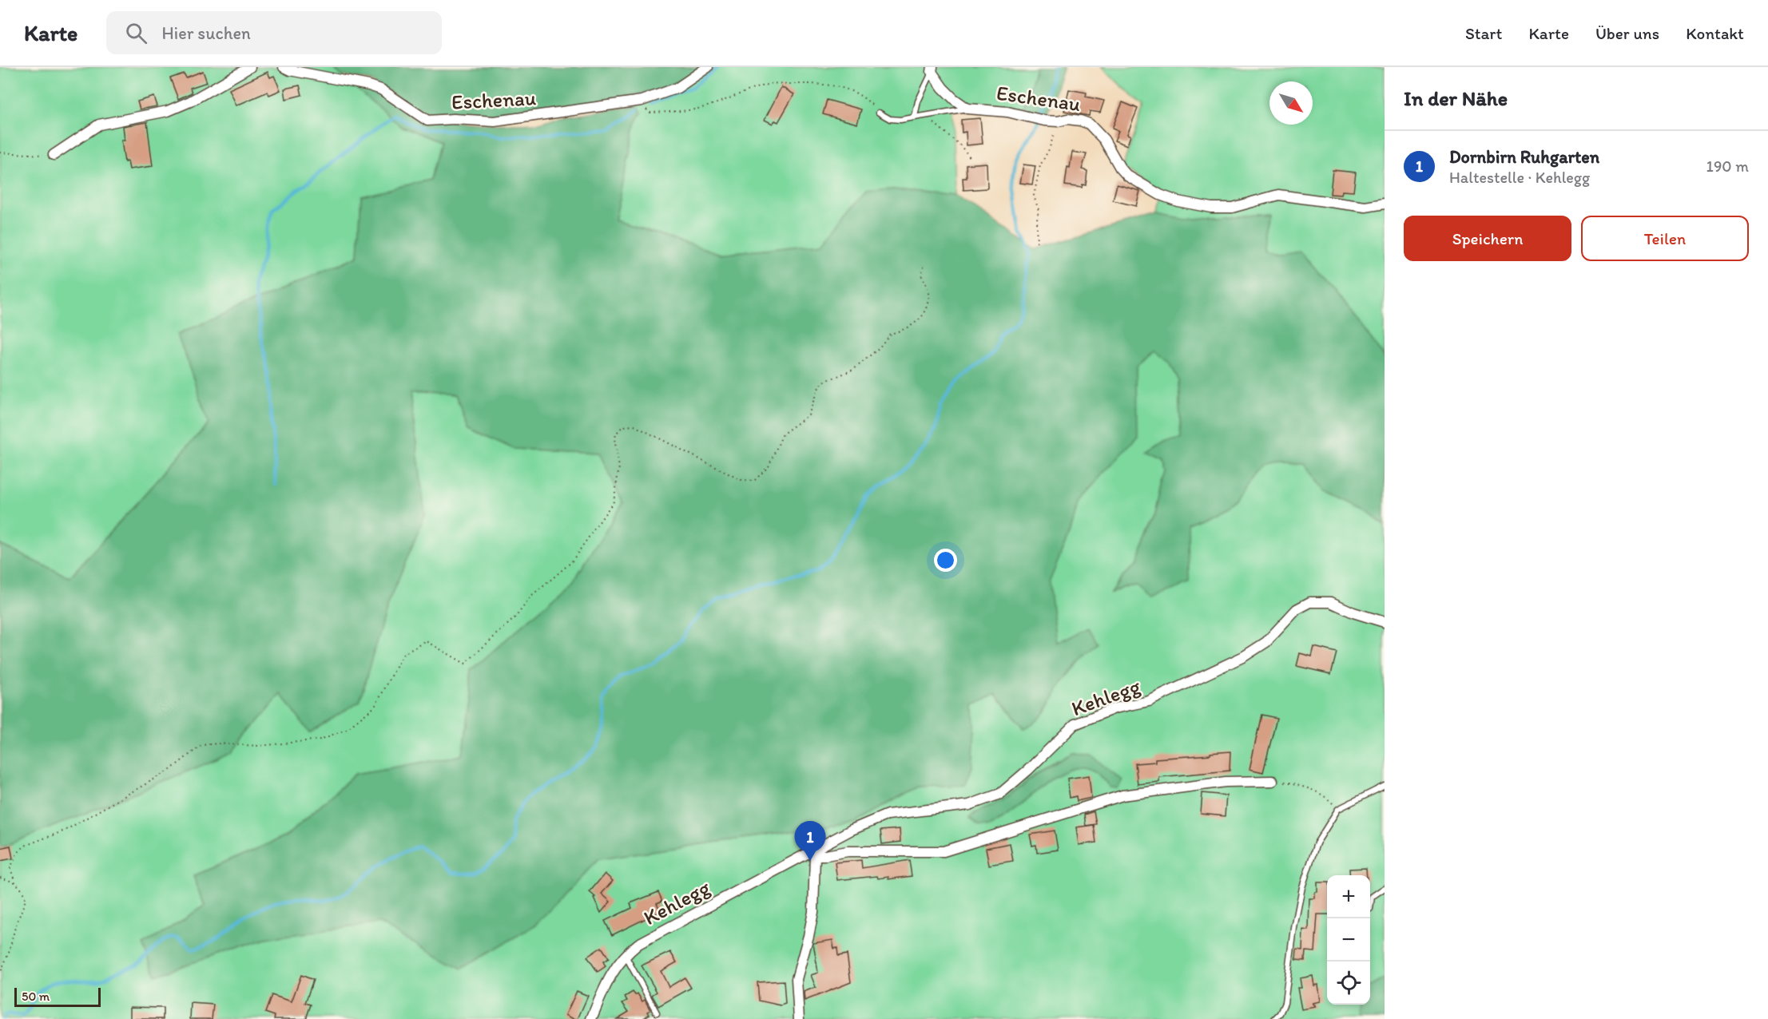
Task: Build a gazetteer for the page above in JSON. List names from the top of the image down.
{
  "streets": {
    "street": ["Eschenau", "Kehlegg"]
  },
  "scale_bar": "50 m",
  "north": "bottom right",
  "page": {
    "header": "Karte",
    "search": "Hier suchen",
    "nav": [
      "Start",
      "Karte",
      "Über uns",
      "Kontakt"
    ],
    "heading": "In der Nähe",
    "list": [
      {
        "mark": "1",
        "name": "Dornbirn Ruhgarten",
        "note": "Haltestelle · Kehlegg",
        "value": "190 m"
      }
    ],
    "buttons": ["Speichern", "Teilen"],
    "pins": "1",
    "map_buttons": ["+", "−"],
    "scale": "50 m"
  }
}
